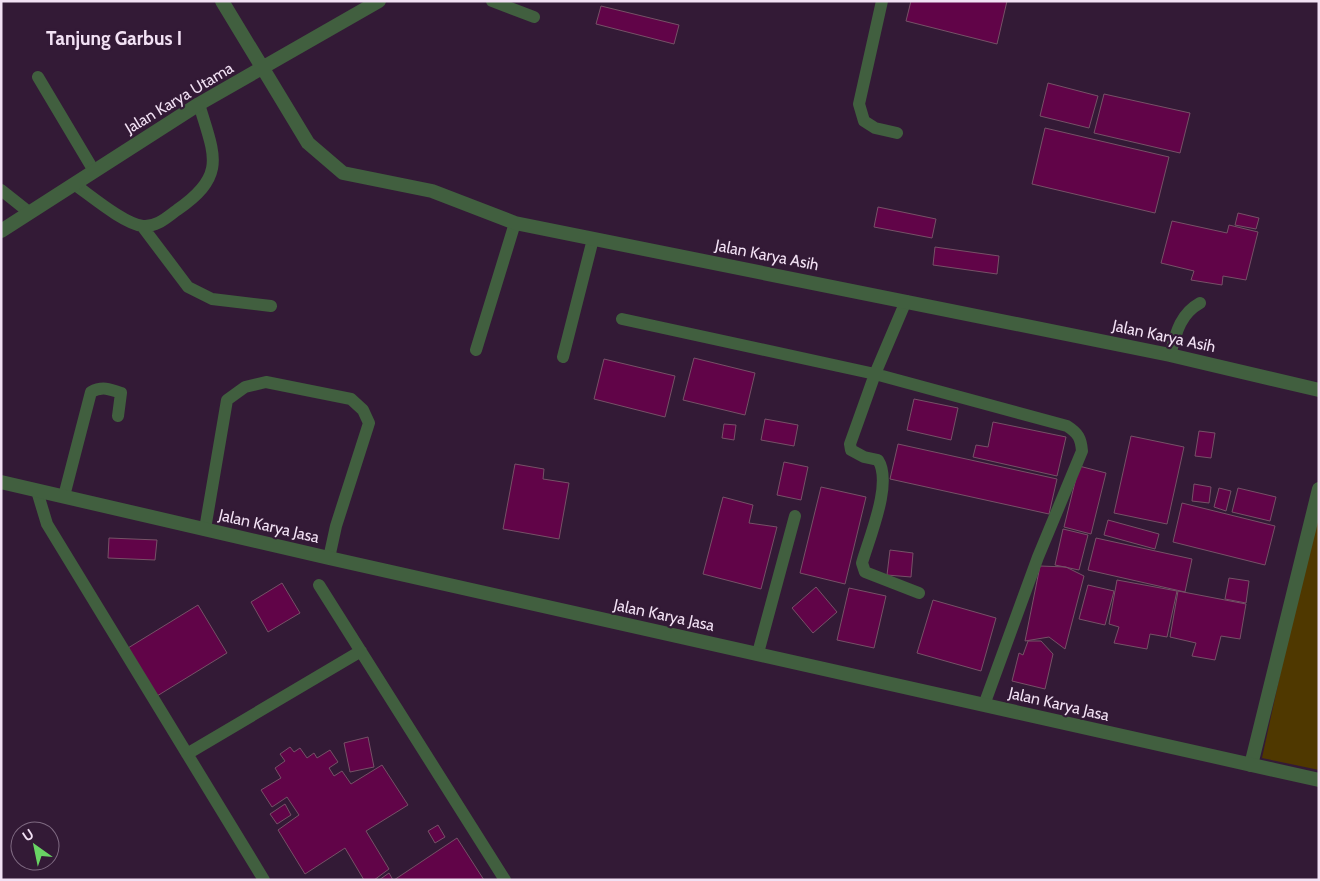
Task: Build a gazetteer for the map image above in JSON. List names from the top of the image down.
{
  "streets": {
    "street": ["Jalan Karya Utama", "Jalan Karya Asih", "Jalan Karya Jasa"]
  },
  "crossings": [
    ["Jalan Karya Utama", "Jalan Karya Asih"]
  ],
  "districts": ["Tanjung Garbus I"],
  "north": "top left"
}
